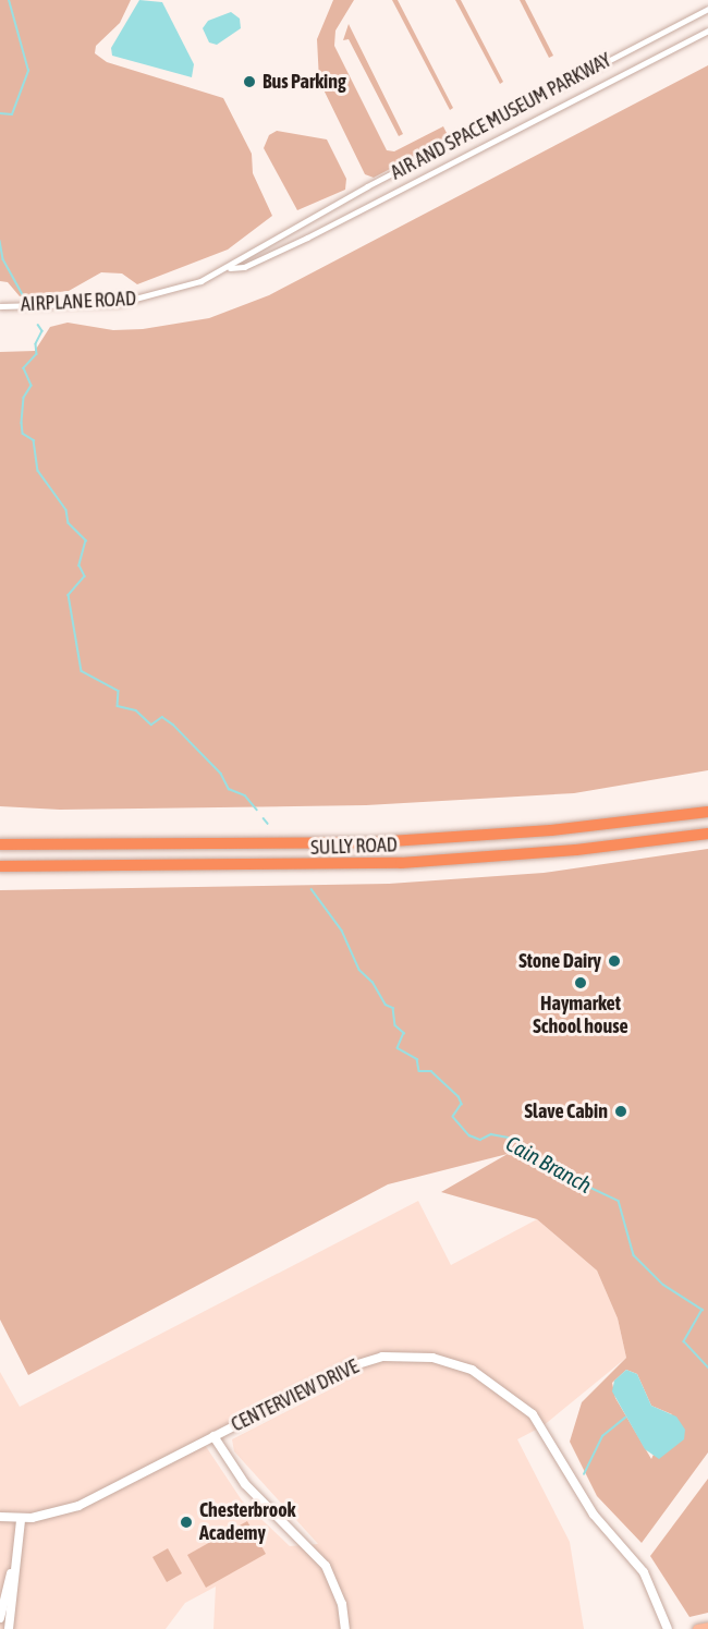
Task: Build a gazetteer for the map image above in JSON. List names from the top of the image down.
{
  "streets": {
    "highway": ["SULLY ROAD"],
    "street": ["AIR AND SPACE MUSEUM PARKWAY", "AIRPLANE ROAD", "CENTERVIEW DRIVE"]
  },
  "crossings": [
    ["AIR AND SPACE MUSEUM PARKWAY", "AIRPLANE ROAD"]
  ],
  "water": ["Cain Branch"],
  "places": [
    "Bus Parking",
    "Stone Dairy",
    "Haymarket School house",
    "Slave Cabin",
    "Chesterbrook Academy"
  ]
}
